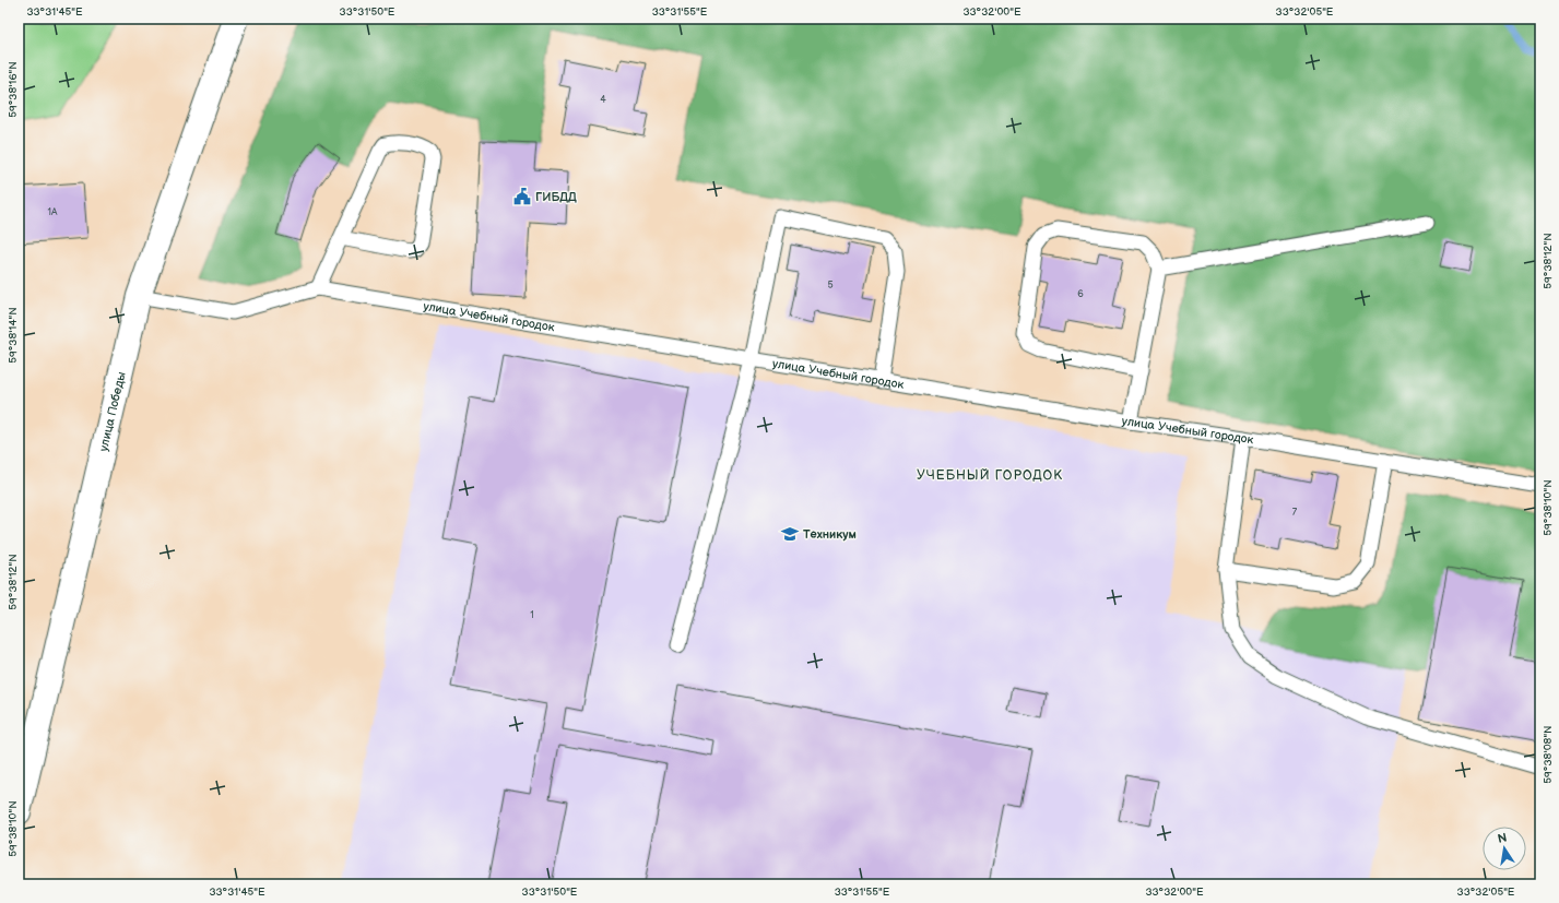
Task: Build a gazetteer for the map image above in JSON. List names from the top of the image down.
{
  "streets": {
    "main road": ["улица Победы"],
    "lane": ["улица Учебный городок"]
  },
  "crossings": [
    ["улица Учебный городок", "улица Победы"]
  ],
  "districts": ["УЧЕБНЫЙ ГОРОДОК"],
  "places": {
    "public building": ["ГИБДД"],
    "school or university": ["Техникум"]
  },
  "house_numbers": [
    "4",
    "1А",
    "5",
    "6",
    "7",
    "1"
  ],
  "north": "top",
  "coordinates": [
    "33°31'45\"E",
    "33°31'50\"E",
    "33°31'55\"E",
    "33°32'00\"E",
    "33°32'05\"E",
    "59°38'16\"N",
    "59°38'12\"N",
    "59°38'14\"N",
    "59°38'10\"N",
    "59°38'08\"N"
  ]
}
